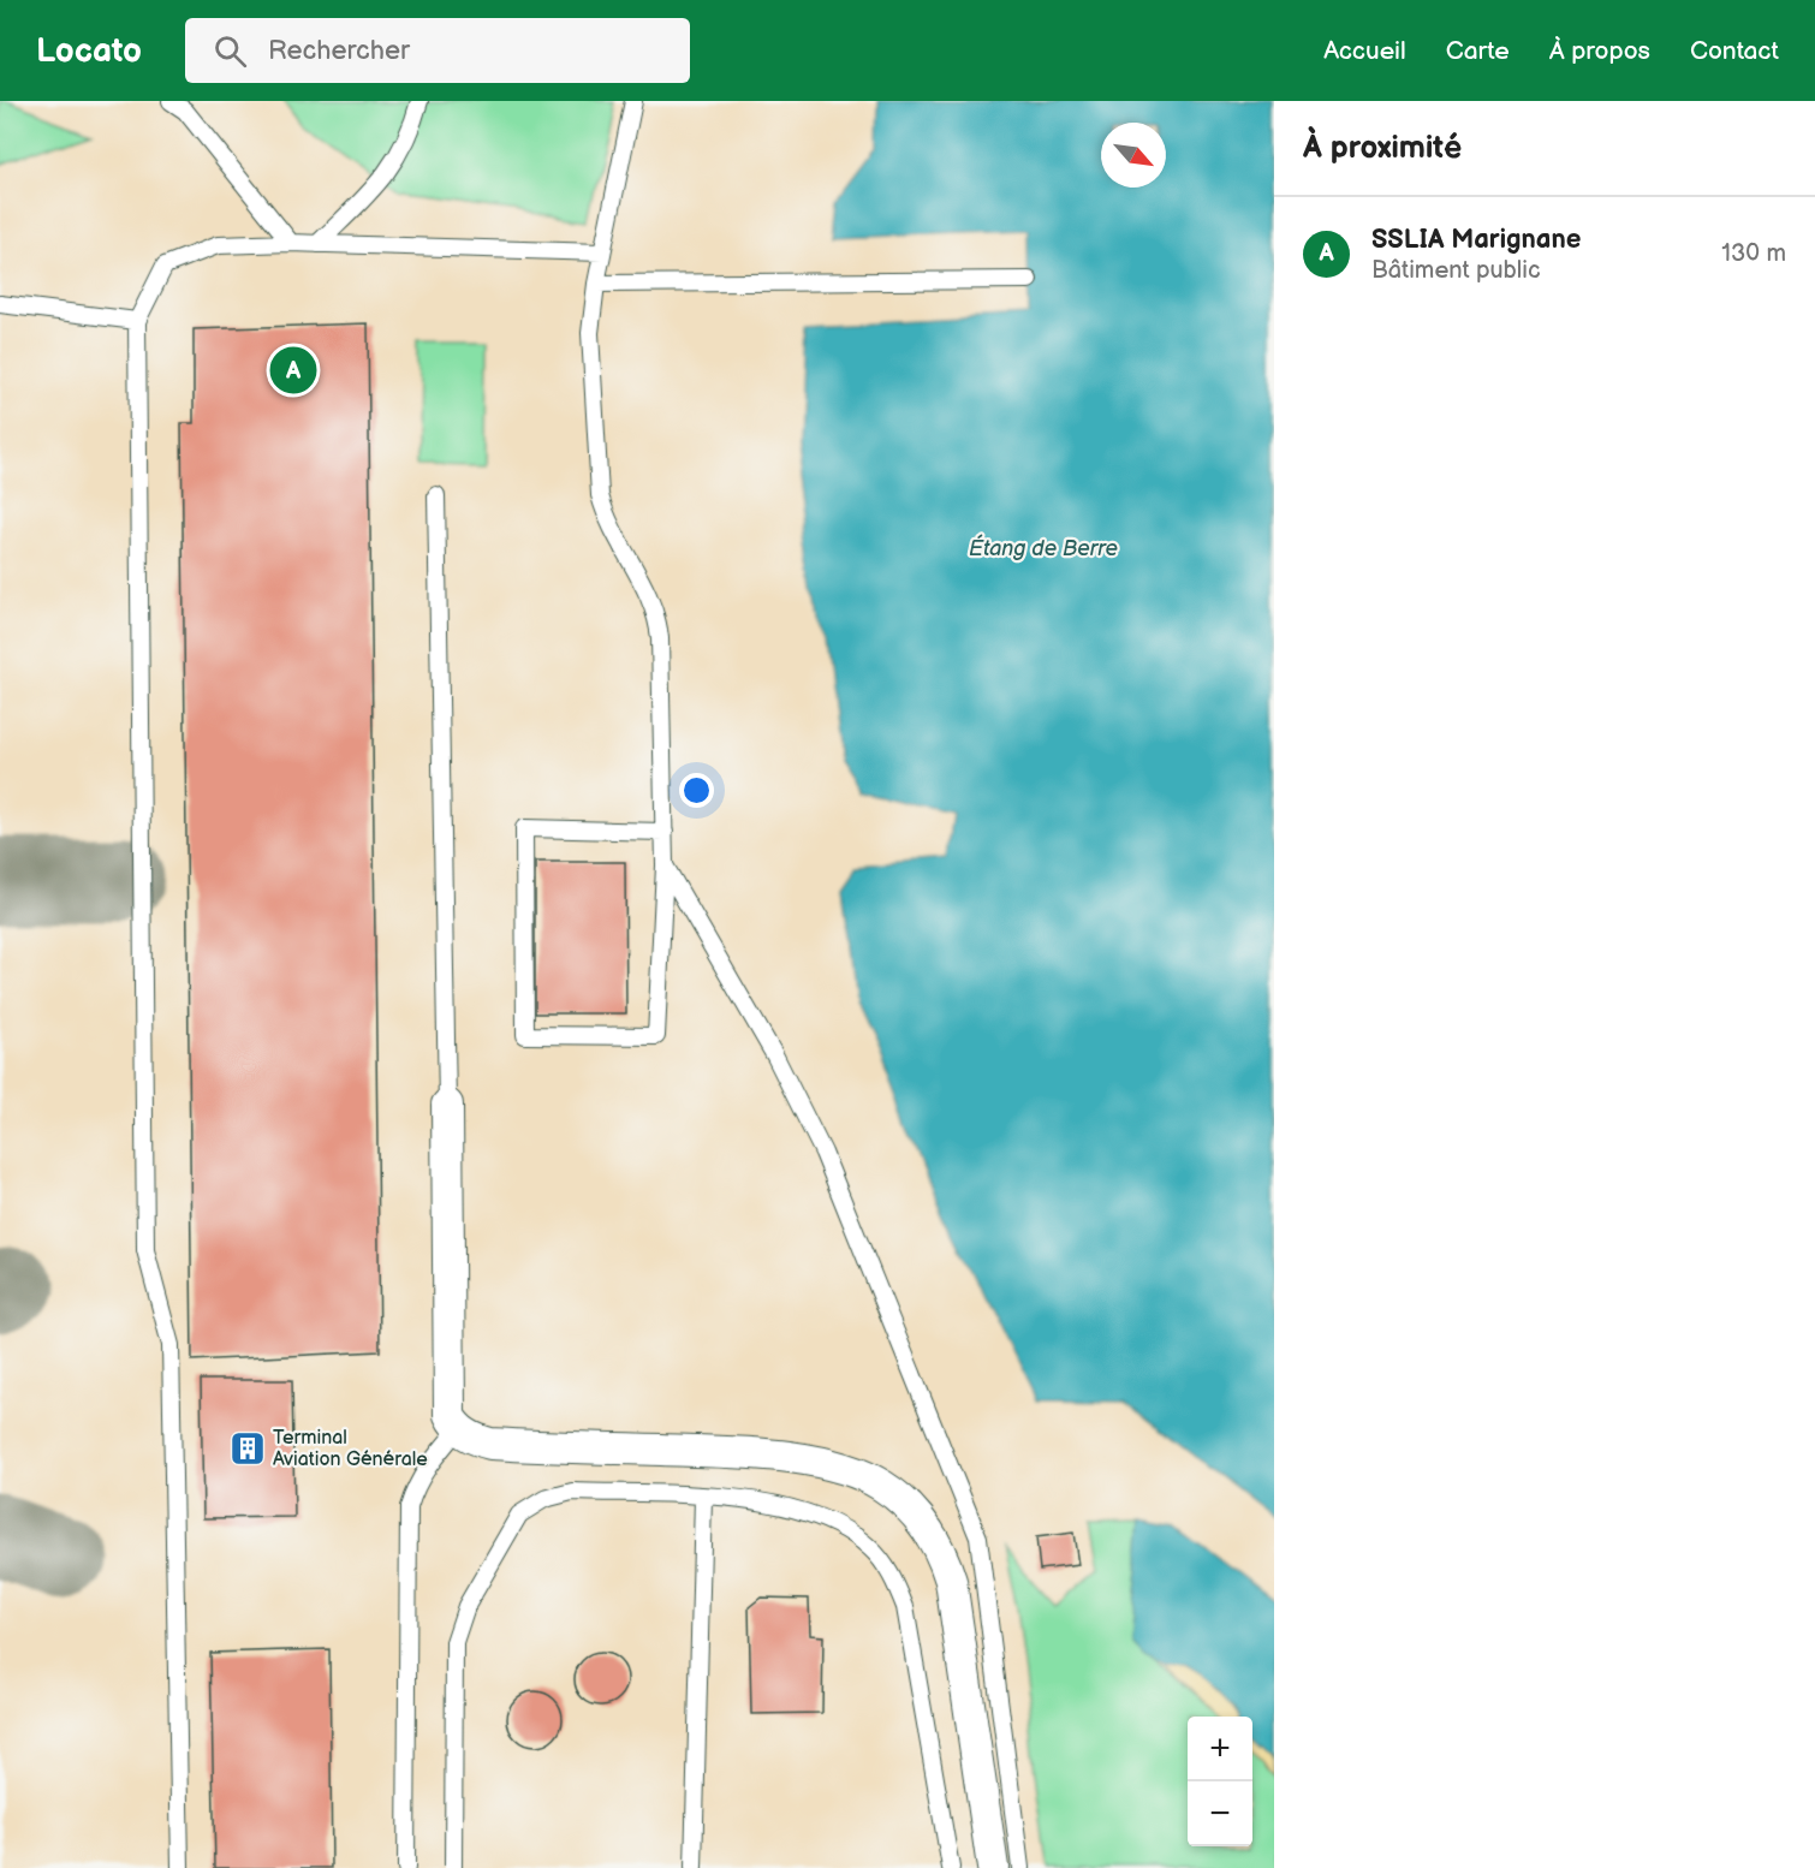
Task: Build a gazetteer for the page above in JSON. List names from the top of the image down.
{
  "water": ["Étang de Berre"],
  "places": {
    "building": ["Terminal Aviation Générale"]
  },
  "north": "bottom right",
  "page": {
    "header": "Locato",
    "search": "Rechercher",
    "nav": [
      "Accueil",
      "Carte",
      "À propos",
      "Contact"
    ],
    "heading": "À proximité",
    "list": [
      {
        "mark": "A",
        "name": "SSLIA Marignane",
        "note": "Bâtiment public",
        "value": "130 m"
      }
    ],
    "pins": "A",
    "map_buttons": ["+", "−"]
  }
}
